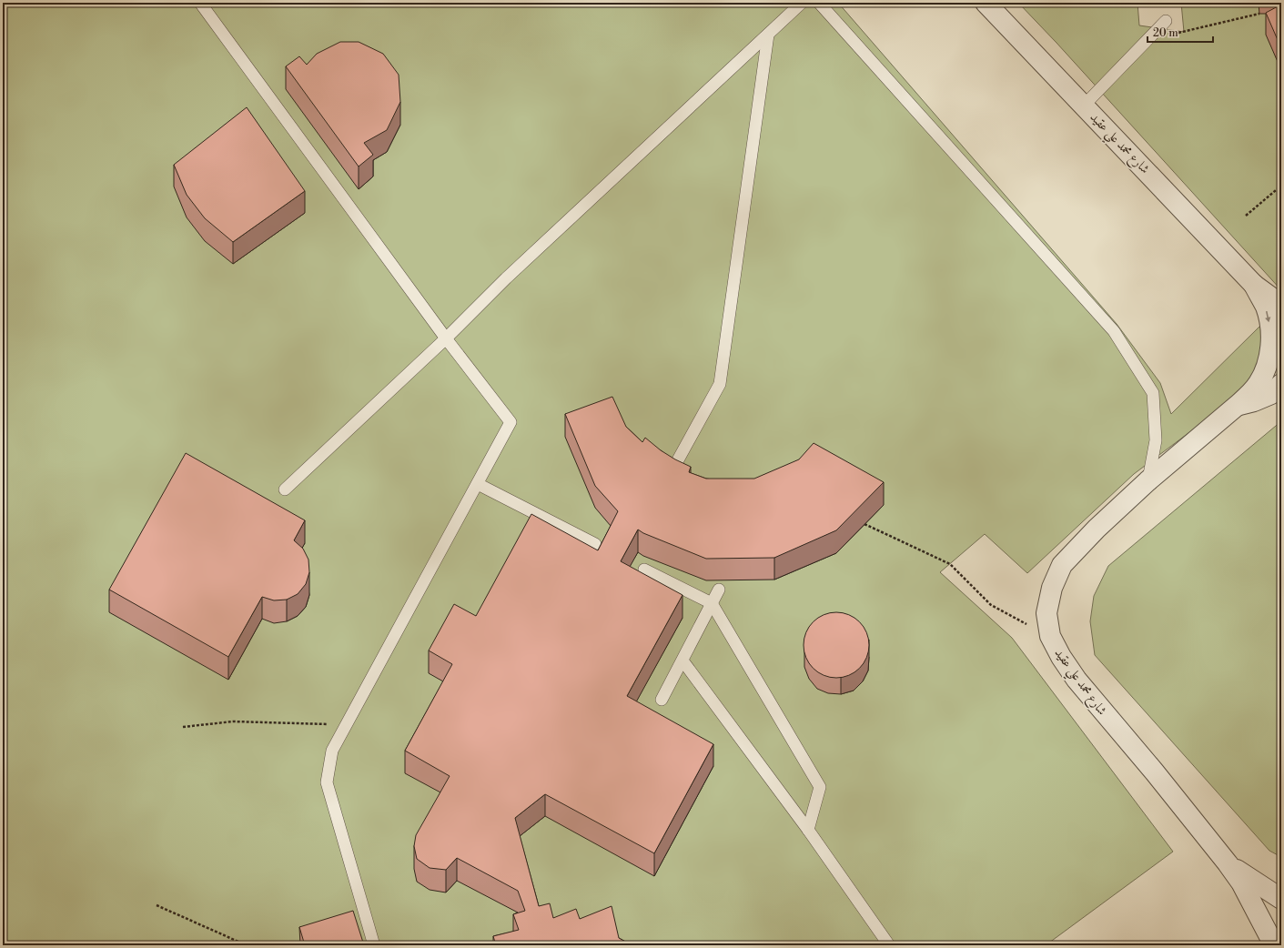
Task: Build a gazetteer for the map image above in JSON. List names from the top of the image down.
{
  "streets": {
    "street": ["شارع محمد علي عقيد"]
  },
  "scale_bar": "20 m"
}
